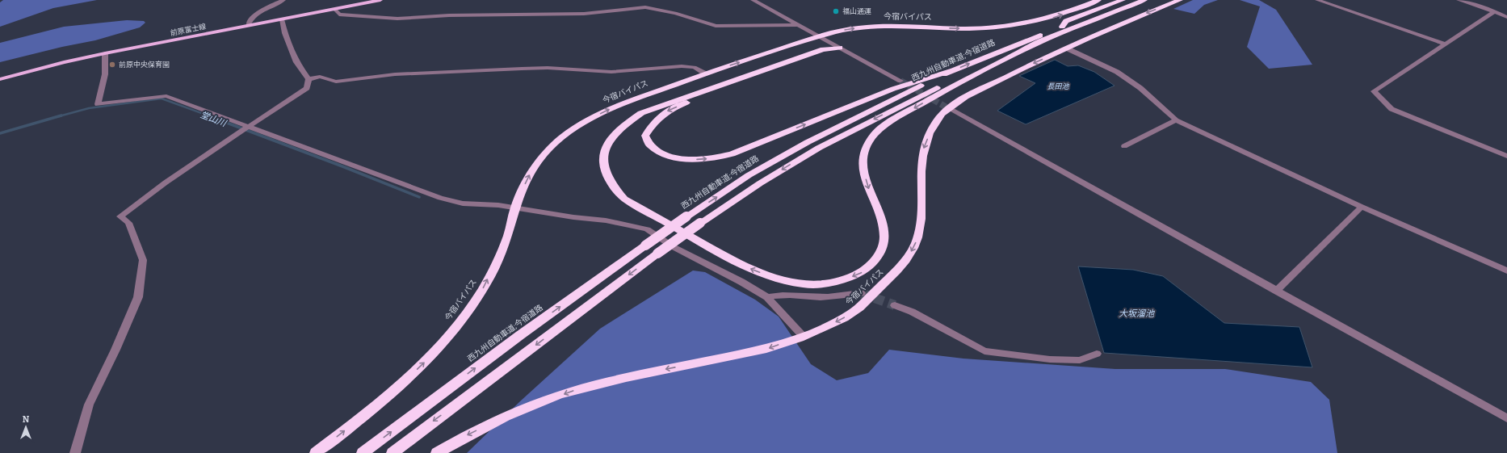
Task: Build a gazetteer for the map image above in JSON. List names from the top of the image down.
{
  "streets": {
    "highway": ["今宿バイパス", "西九州自動車道;今宿道路"],
    "main road": ["前原富士線"]
  },
  "water": ["長田池", "堂山川", "大坂溜池"],
  "places": ["福山通運", "前原中央保育園"],
  "north": "top"
}
